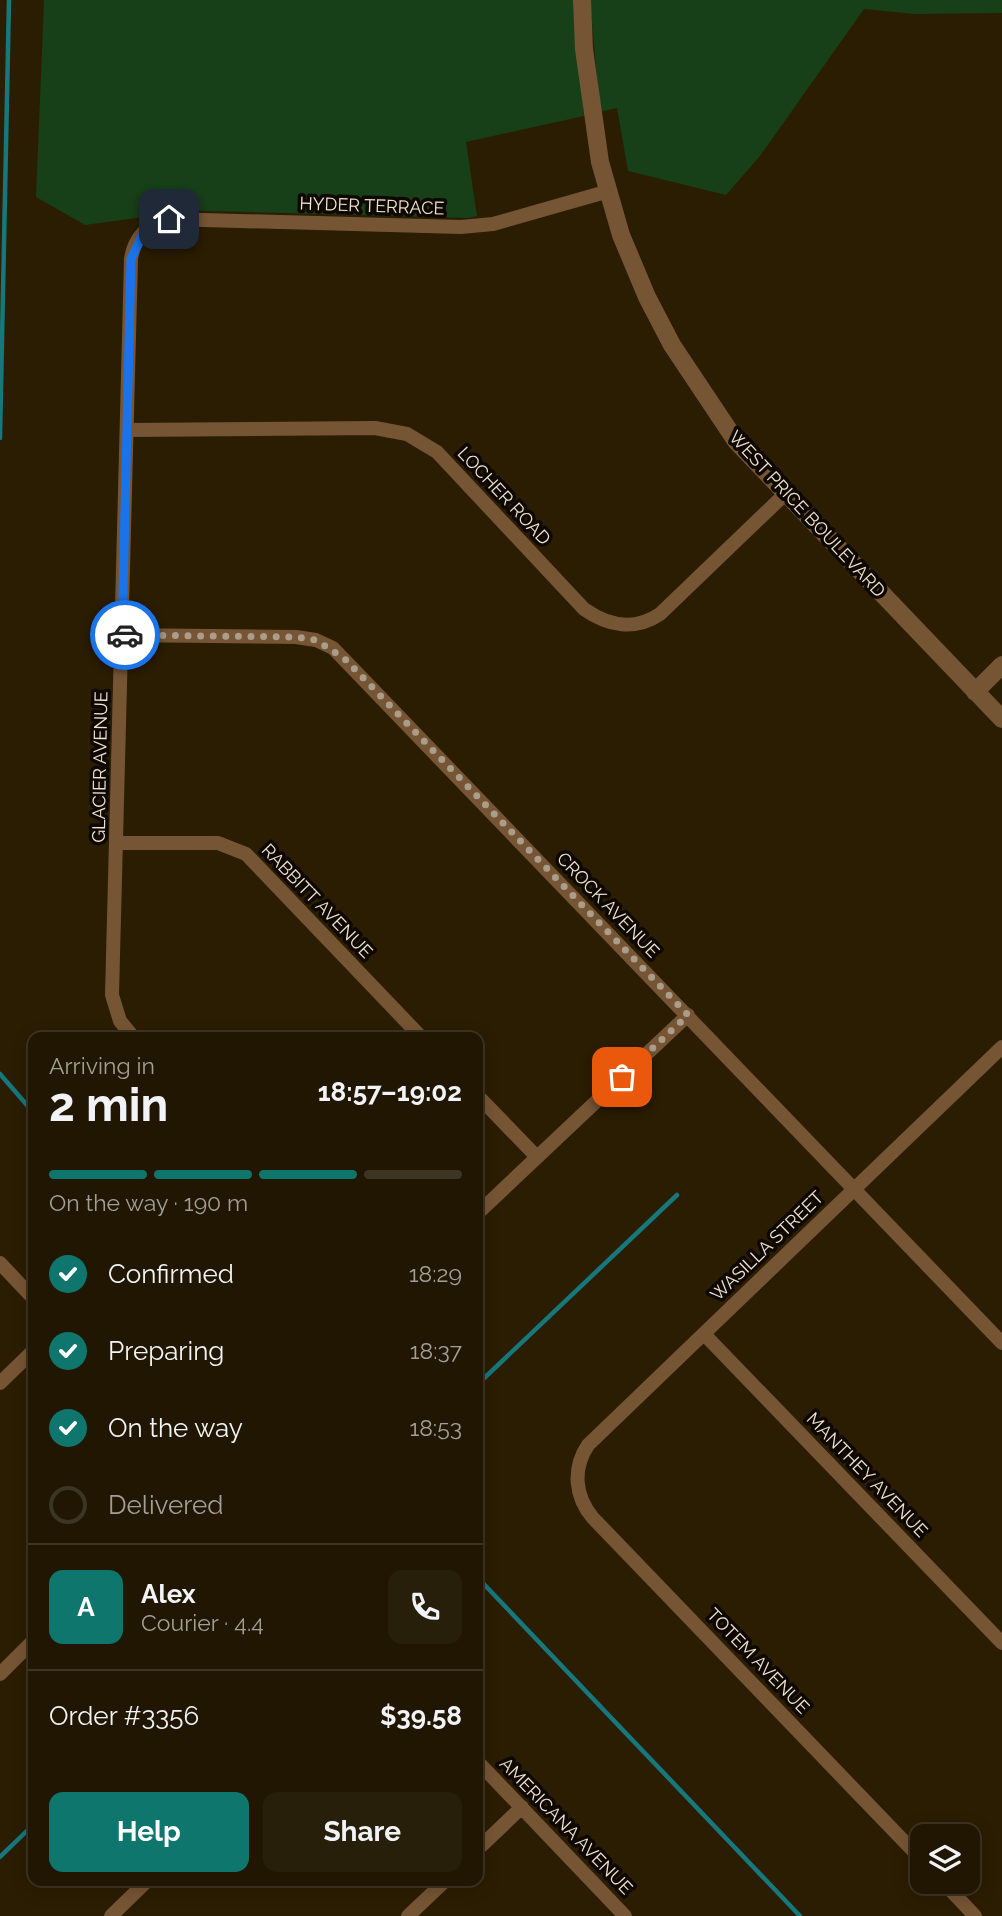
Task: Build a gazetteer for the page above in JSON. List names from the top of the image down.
{
  "streets": {
    "street": [
      "HYDER TERRACE",
      "LOCHER ROAD",
      "WEST PRICE BOULEVARD",
      "GLACIER AVENUE",
      "RABBITT AVENUE",
      "CROCK AVENUE",
      "WASILLA STREET",
      "MANTHEY AVENUE",
      "TOTEM AVENUE",
      "AMERICANA AVENUE"
    ]
  },
  "crossings": [
    ["HYDER TERRACE", "WEST PRICE BOULEVARD"],
    ["HYDER TERRACE", "GLACIER AVENUE"],
    ["LOCHER ROAD", "WEST PRICE BOULEVARD"],
    ["LOCHER ROAD", "GLACIER AVENUE"],
    ["GLACIER AVENUE", "RABBITT AVENUE"],
    ["GLACIER AVENUE", "CROCK AVENUE"],
    ["CROCK AVENUE", "WASILLA STREET"],
    ["WASILLA STREET", "MANTHEY AVENUE"],
    ["WASILLA STREET", "TOTEM AVENUE"]
  ],
  "page": {
    "heading": ["2 min", "Arriving in", "18:57–19:02"],
    "panel": [
      "Alex",
      "Courier · 4.4",
      "Order #3356",
      "$39.58"
    ],
    "bar": "On the way · 190 m",
    "list": [
      ["Confirmed", "18:29"],
      ["Preparing", "18:37"],
      ["On the way", "18:53"],
      "Delivered"
    ],
    "round": "A",
    "buttons": ["Help", "Share"]
  }
}
